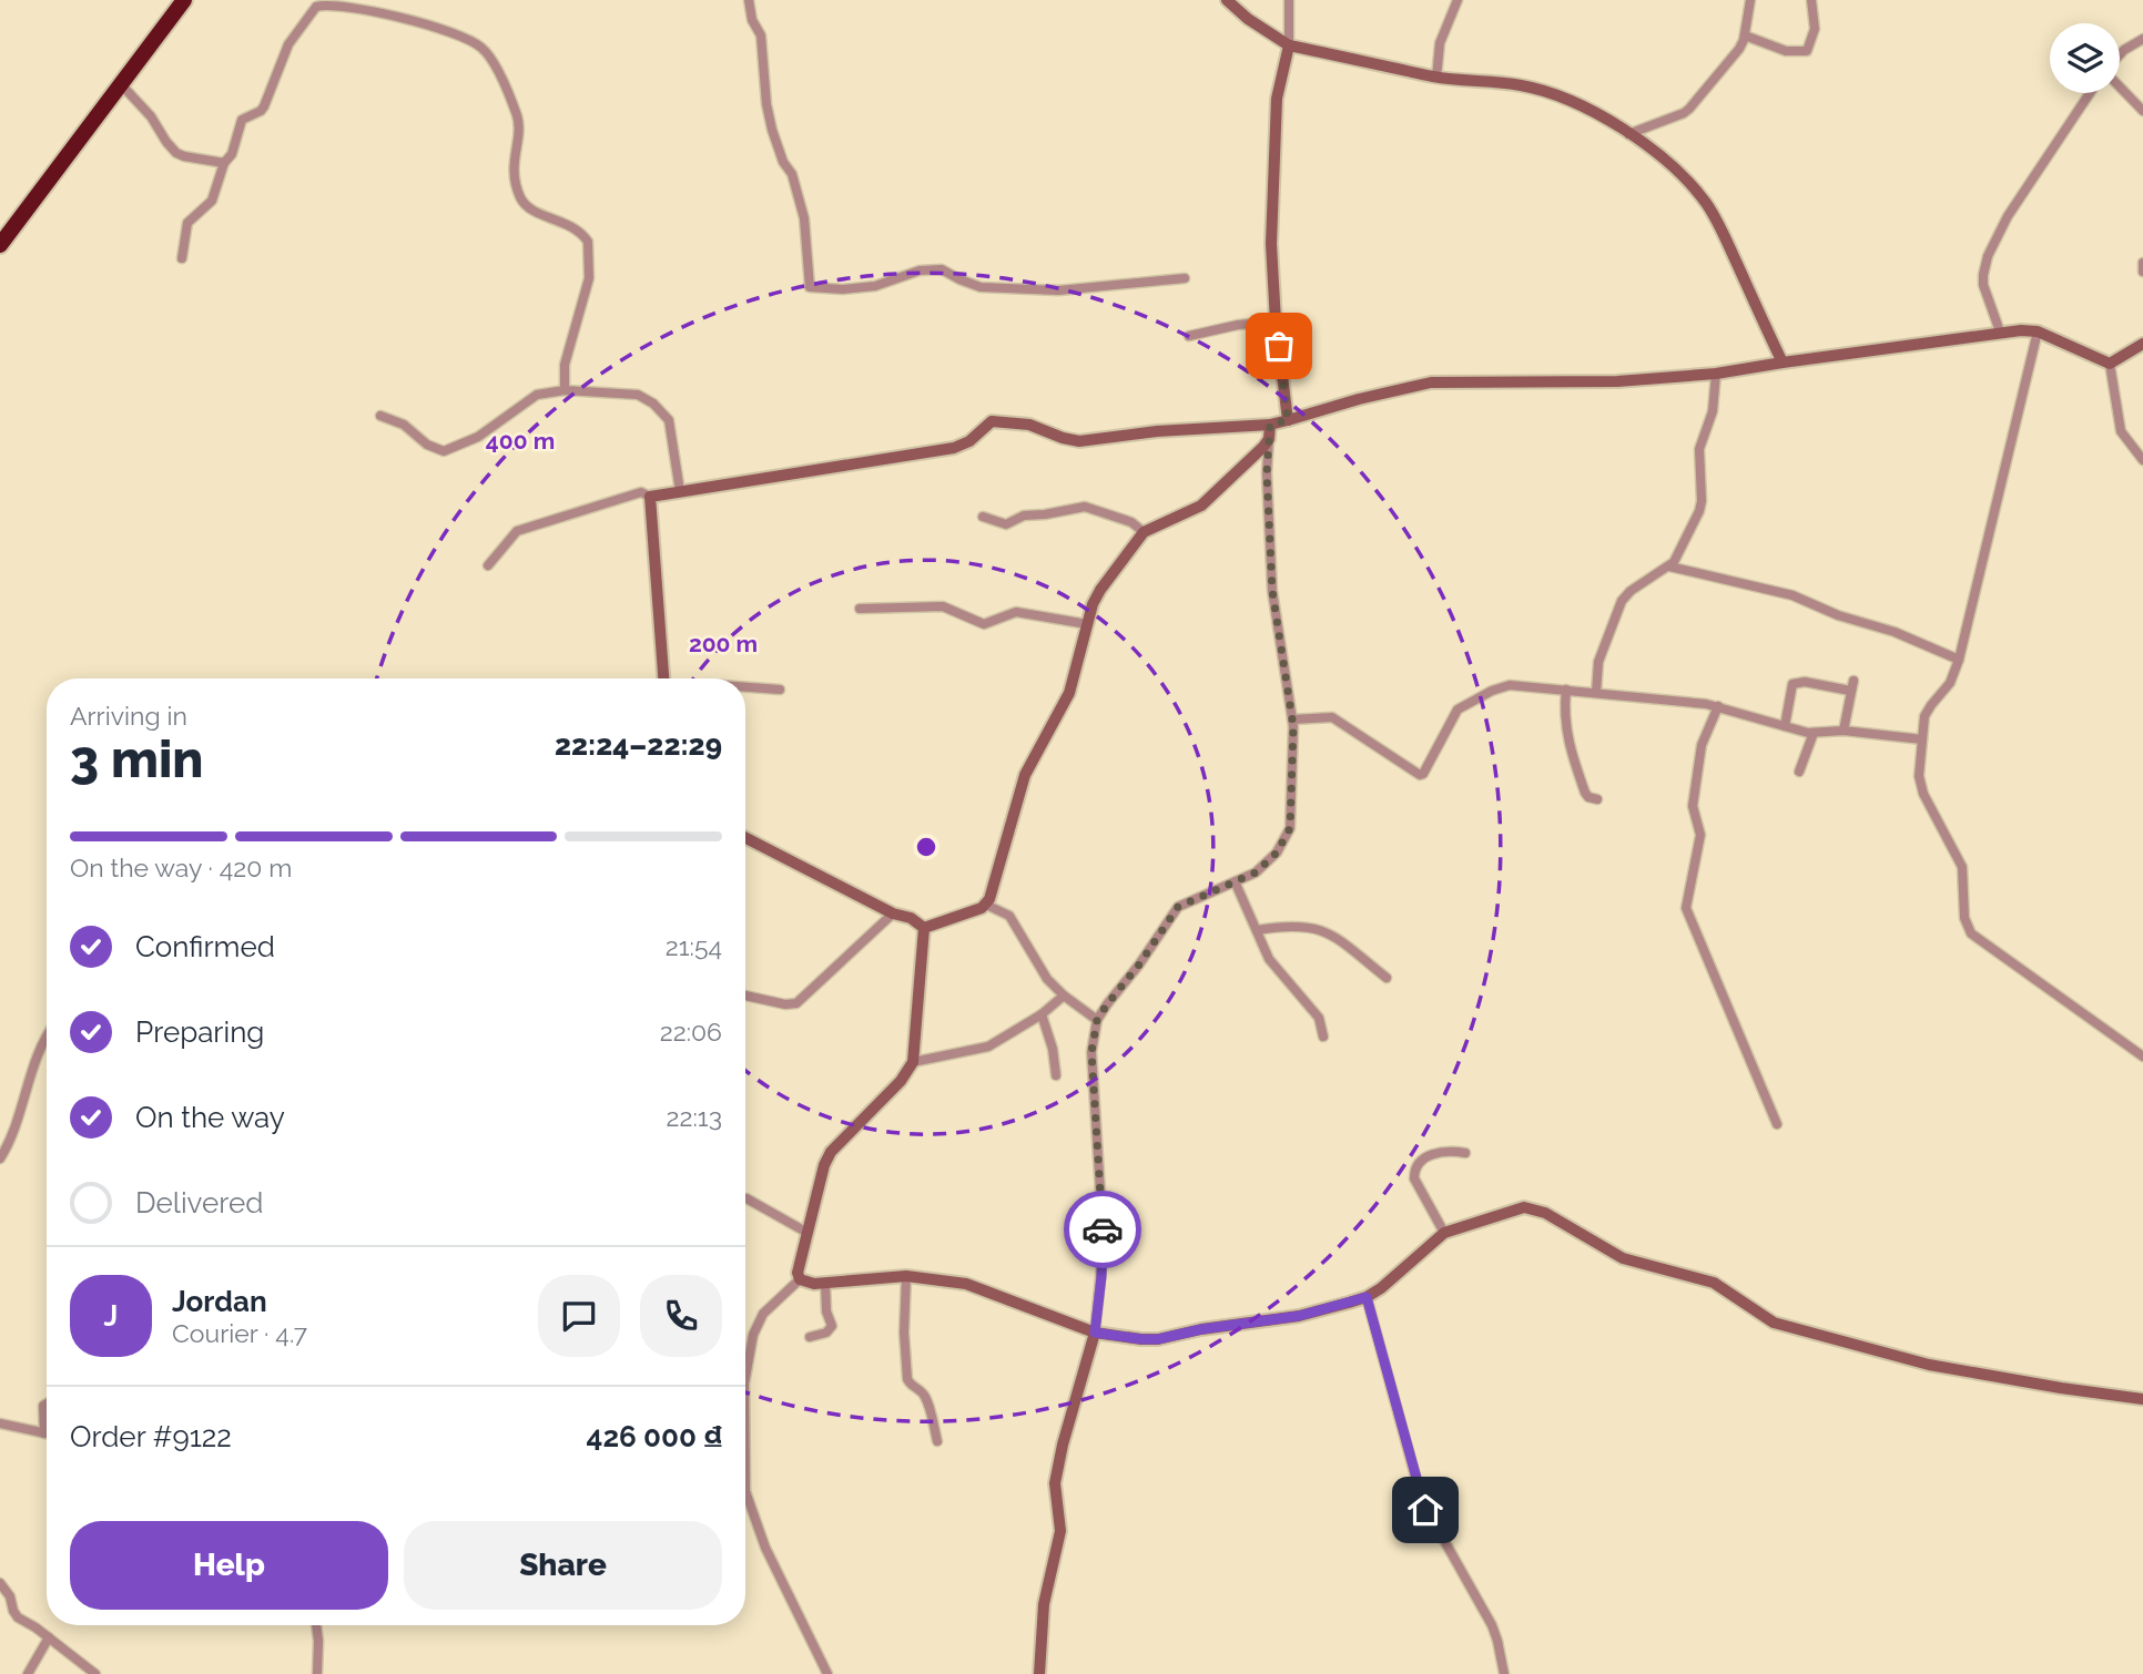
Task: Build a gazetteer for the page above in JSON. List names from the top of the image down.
{
  "page": {
    "heading": ["3 min", "Arriving in", "22:24–22:29"],
    "panel": [
      "Jordan",
      "Courier · 4.7",
      "Order #9122",
      "426 000 ₫"
    ],
    "bar": "On the way · 420 m",
    "list": [
      ["Confirmed", "21:54"],
      ["Preparing", "22:06"],
      ["On the way", "22:13"],
      "Delivered"
    ],
    "round": "J",
    "buttons": ["Help", "Share"]
  },
  "rings": ["400 m", "200 m"]
}
